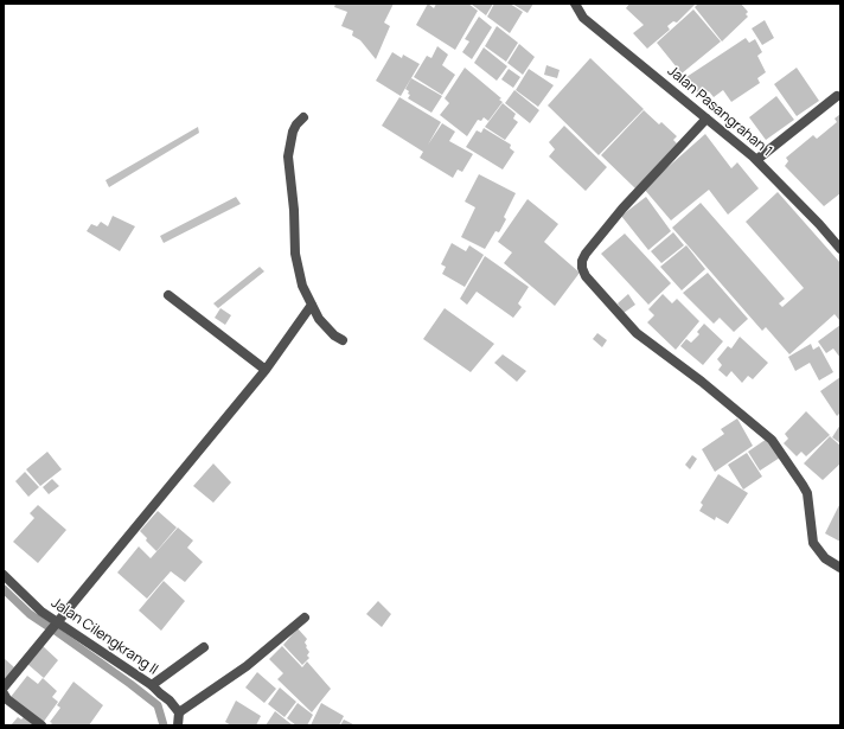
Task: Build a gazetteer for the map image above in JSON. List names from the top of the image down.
{
  "streets": {
    "street": ["Jalan Pasangrahan 1", "Jalan Cilengkrang II"]
  }
}
